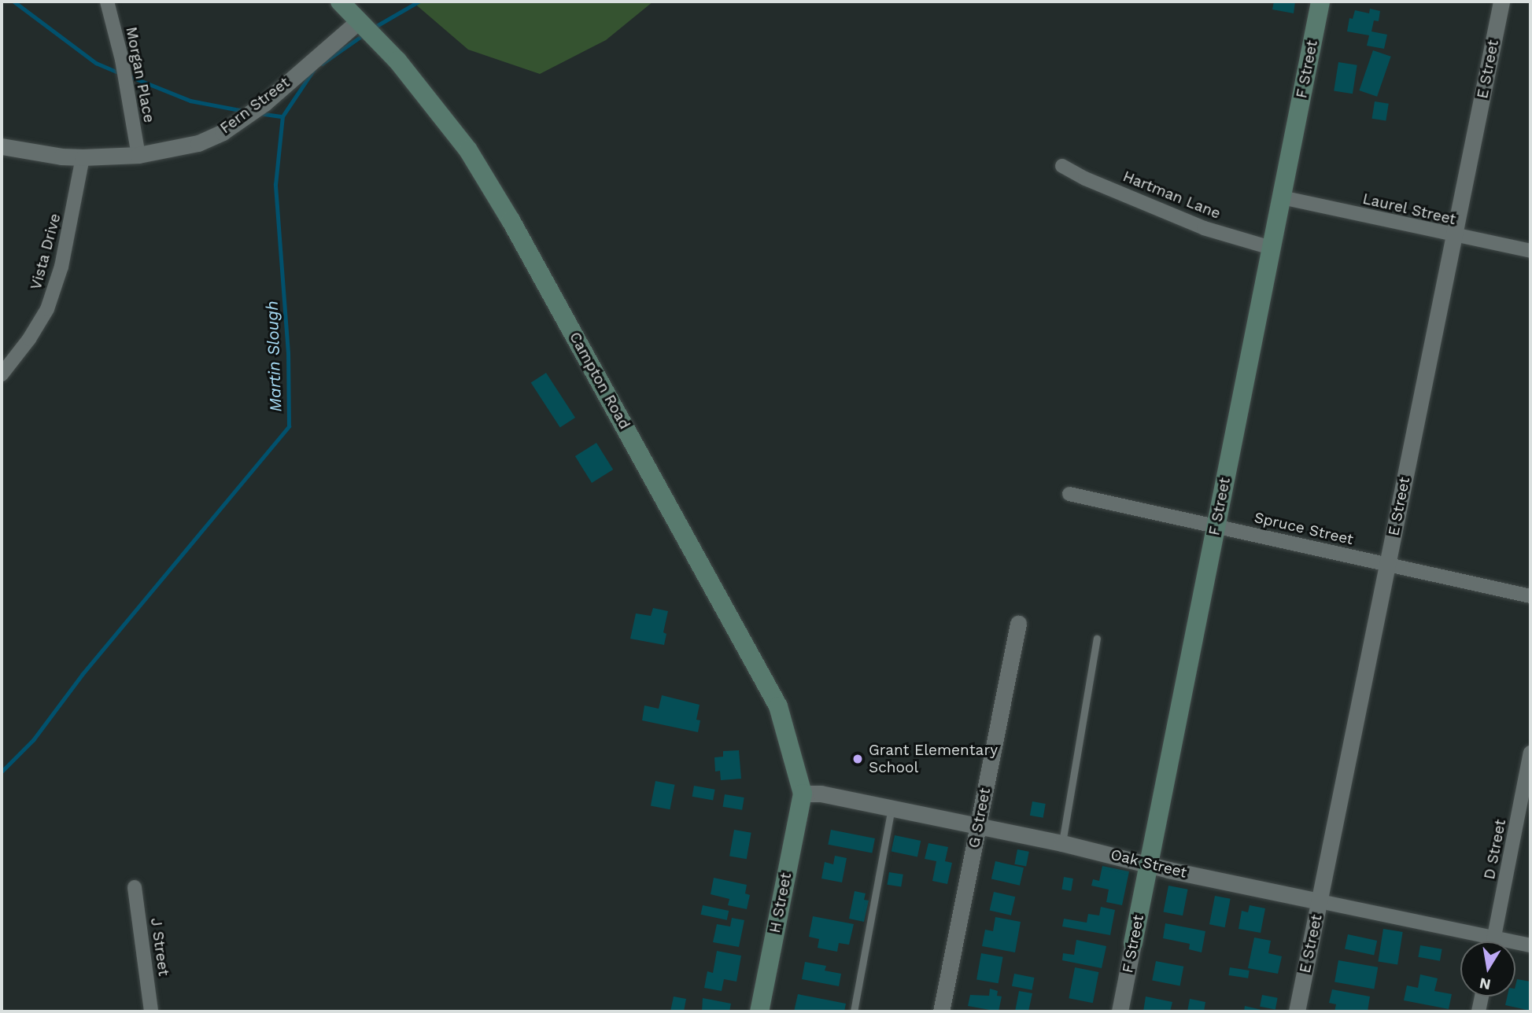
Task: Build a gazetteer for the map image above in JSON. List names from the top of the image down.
{
  "streets": {
    "main road": ["F Street", "Campton Road", "H Street"],
    "street": [
      "E Street",
      "Morgan Place",
      "Fern Street",
      "Hartman Lane",
      "Laurel Street",
      "Vista Drive",
      "Spruce Street",
      "G Street",
      "D Street",
      "Oak Street",
      "J Street"
    ]
  },
  "crossings": [
    ["F Street", "Hartman Lane"],
    ["F Street", "Laurel Street"],
    ["F Street", "Spruce Street"],
    ["F Street", "Oak Street"],
    ["E Street", "Laurel Street"],
    ["E Street", "Spruce Street"],
    ["E Street", "Oak Street"],
    ["Morgan Place", "Fern Street"],
    ["Fern Street", "Vista Drive"],
    ["Fern Street", "Campton Road"],
    ["Campton Road", "Oak Street"],
    ["Campton Road", "H Street"],
    ["G Street", "Oak Street"],
    ["Oak Street", "H Street"]
  ],
  "water": ["Martin Slough"],
  "places": ["Grant Elementary School"],
  "north": "bottom"
}
